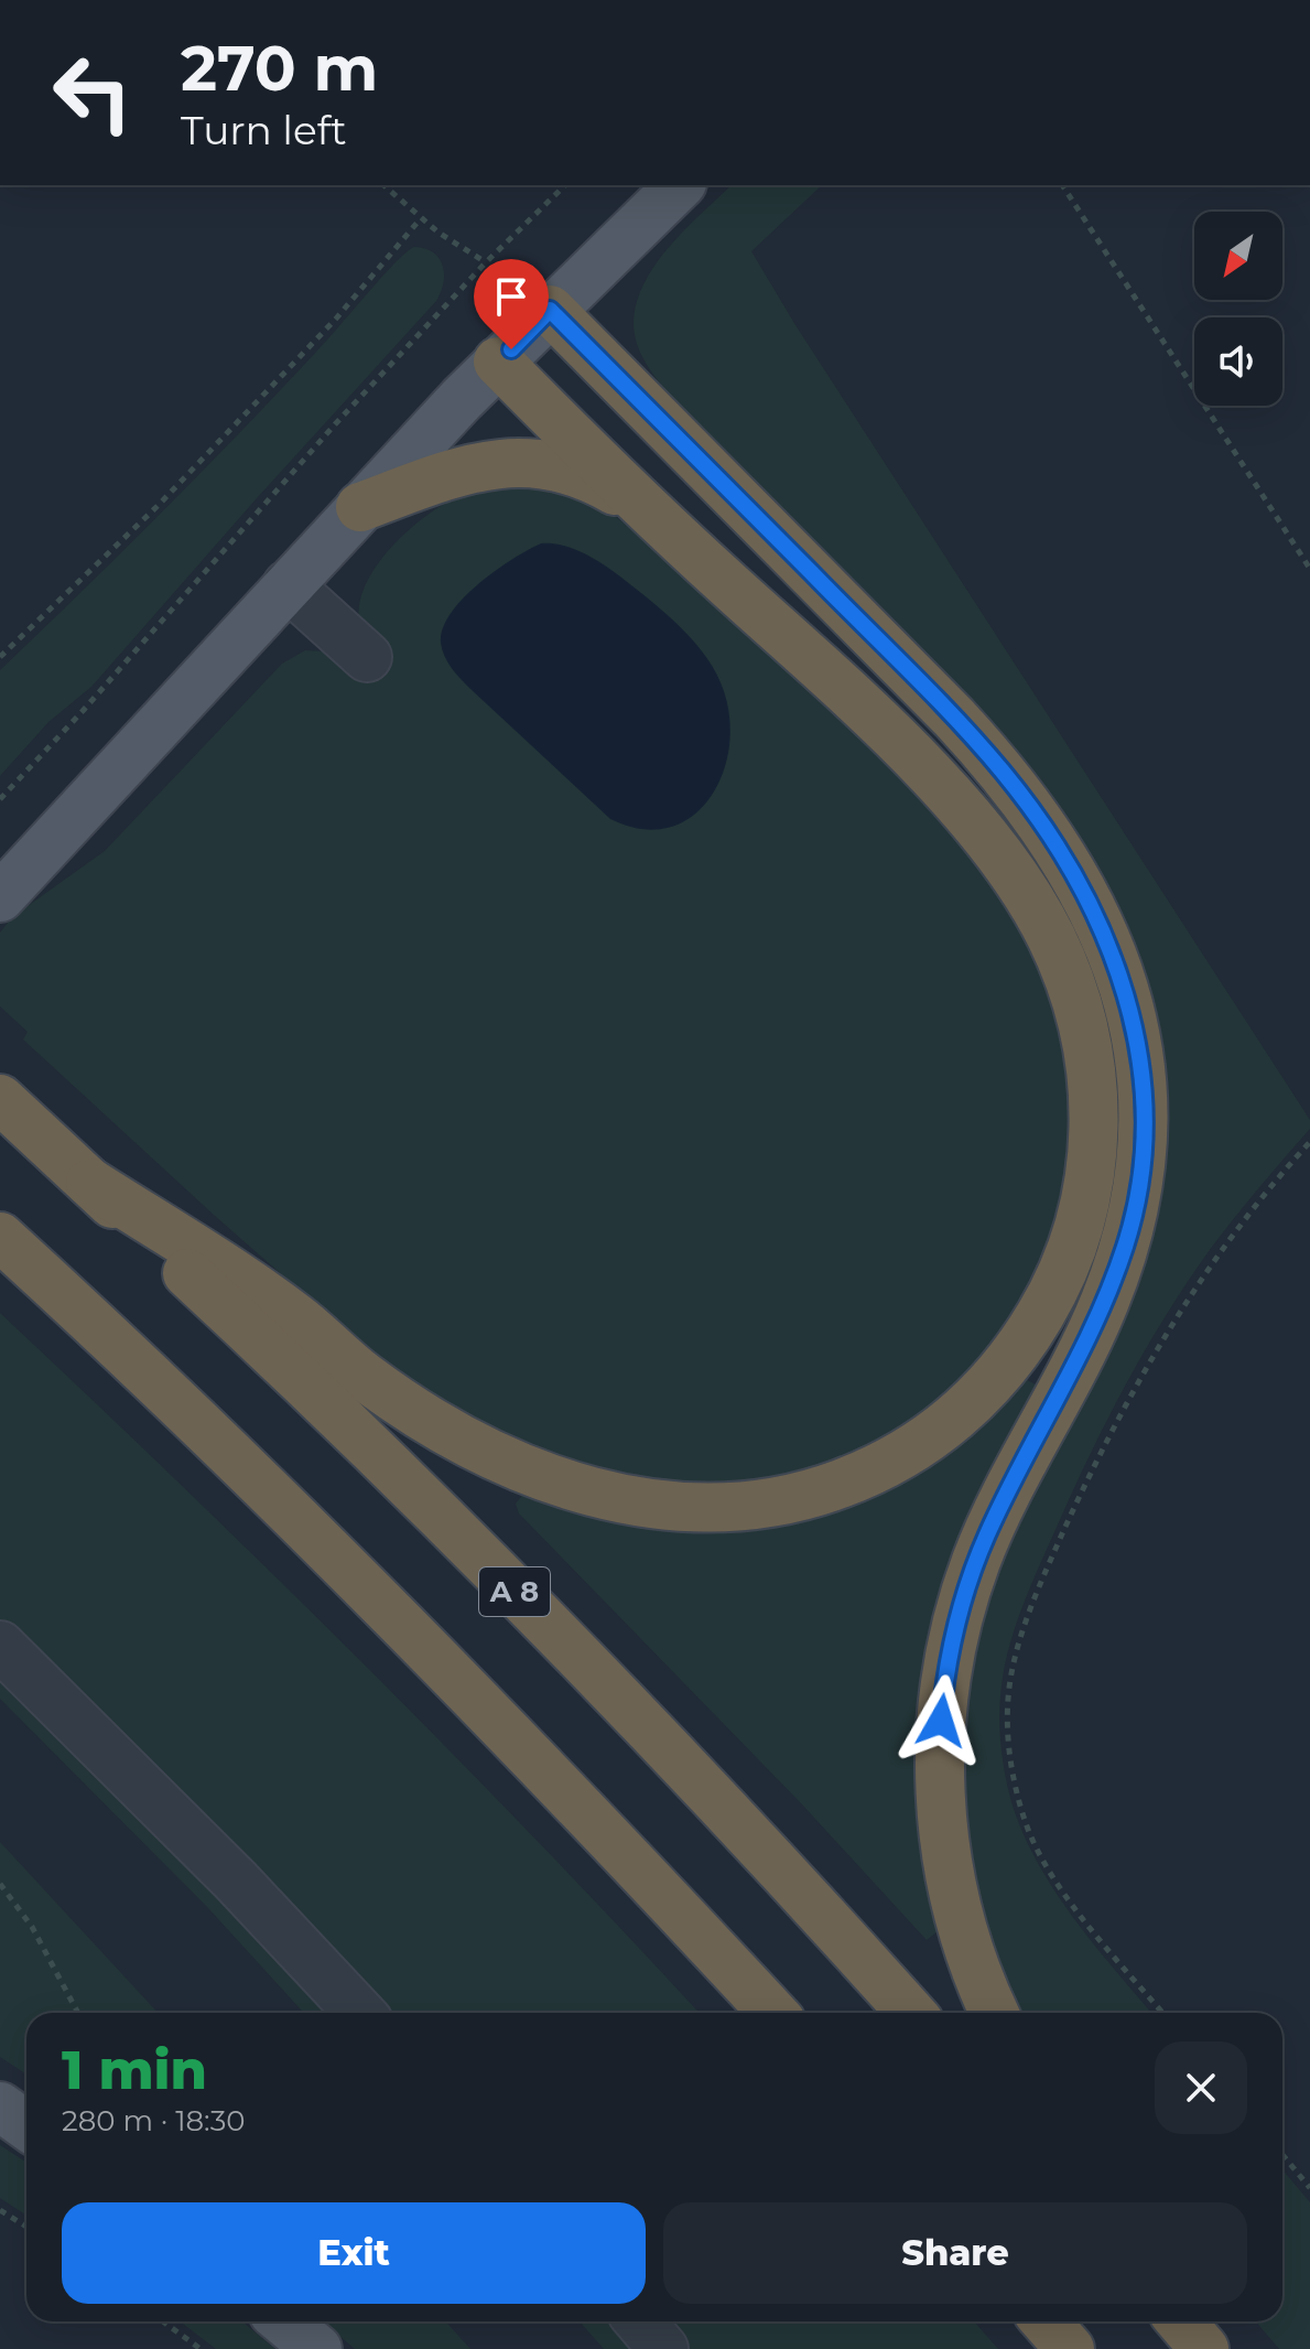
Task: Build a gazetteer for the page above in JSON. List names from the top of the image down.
{
  "streets": {
    "highway": ["A 8"]
  },
  "north": "bottom left",
  "page": {
    "turn": ["270 m", "Turn left"],
    "heading": ["1 min", "280 m · 18:30"],
    "buttons": ["Exit", "Share"]
  }
}
